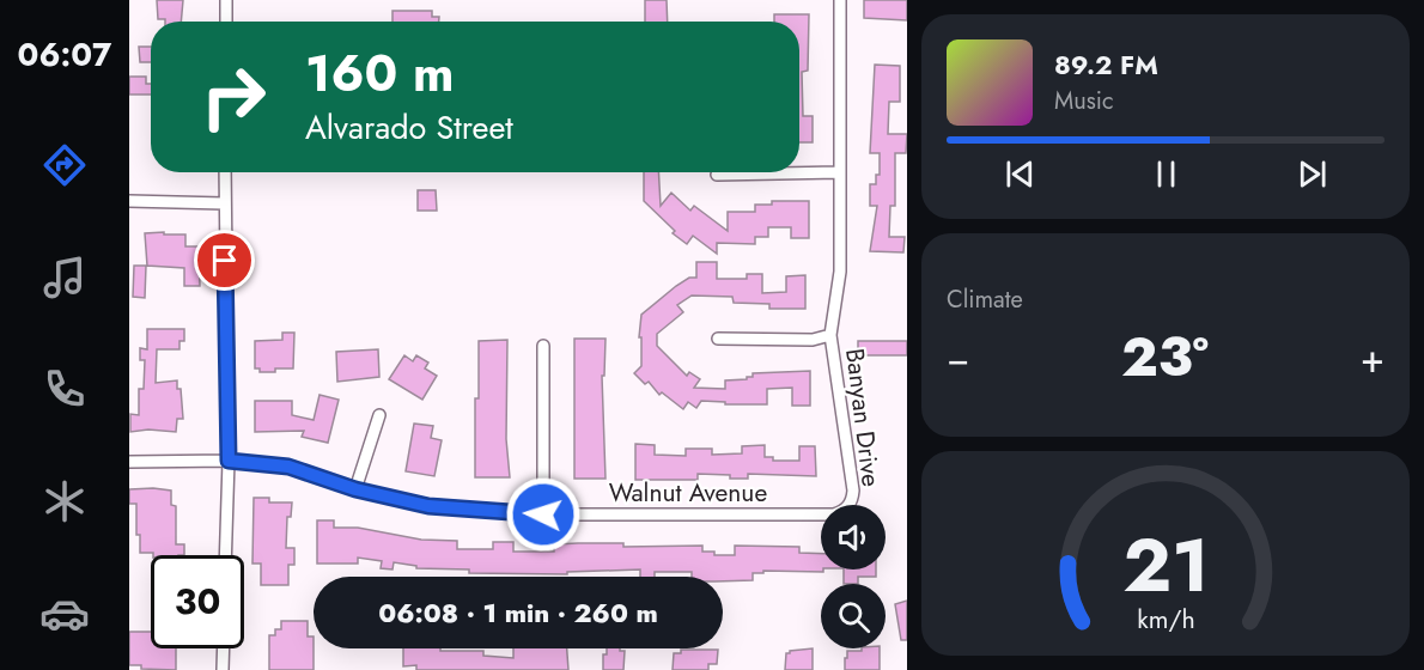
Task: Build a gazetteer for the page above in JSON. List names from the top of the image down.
{
  "streets": {
    "street": ["Banyan Drive", "Walnut Avenue"]
  },
  "page": {
    "tabs": "06:07",
    "turn": ["160 m", "Alvarado Street"],
    "song": ["89.2 FM", "Music"],
    "tile": "Climate",
    "heat": ["−", "23°", "+"],
    "limit": "30",
    "trip": "06:08 · 1 min · 260 m",
    "gauge": ["21", "km/h"]
  }
}
